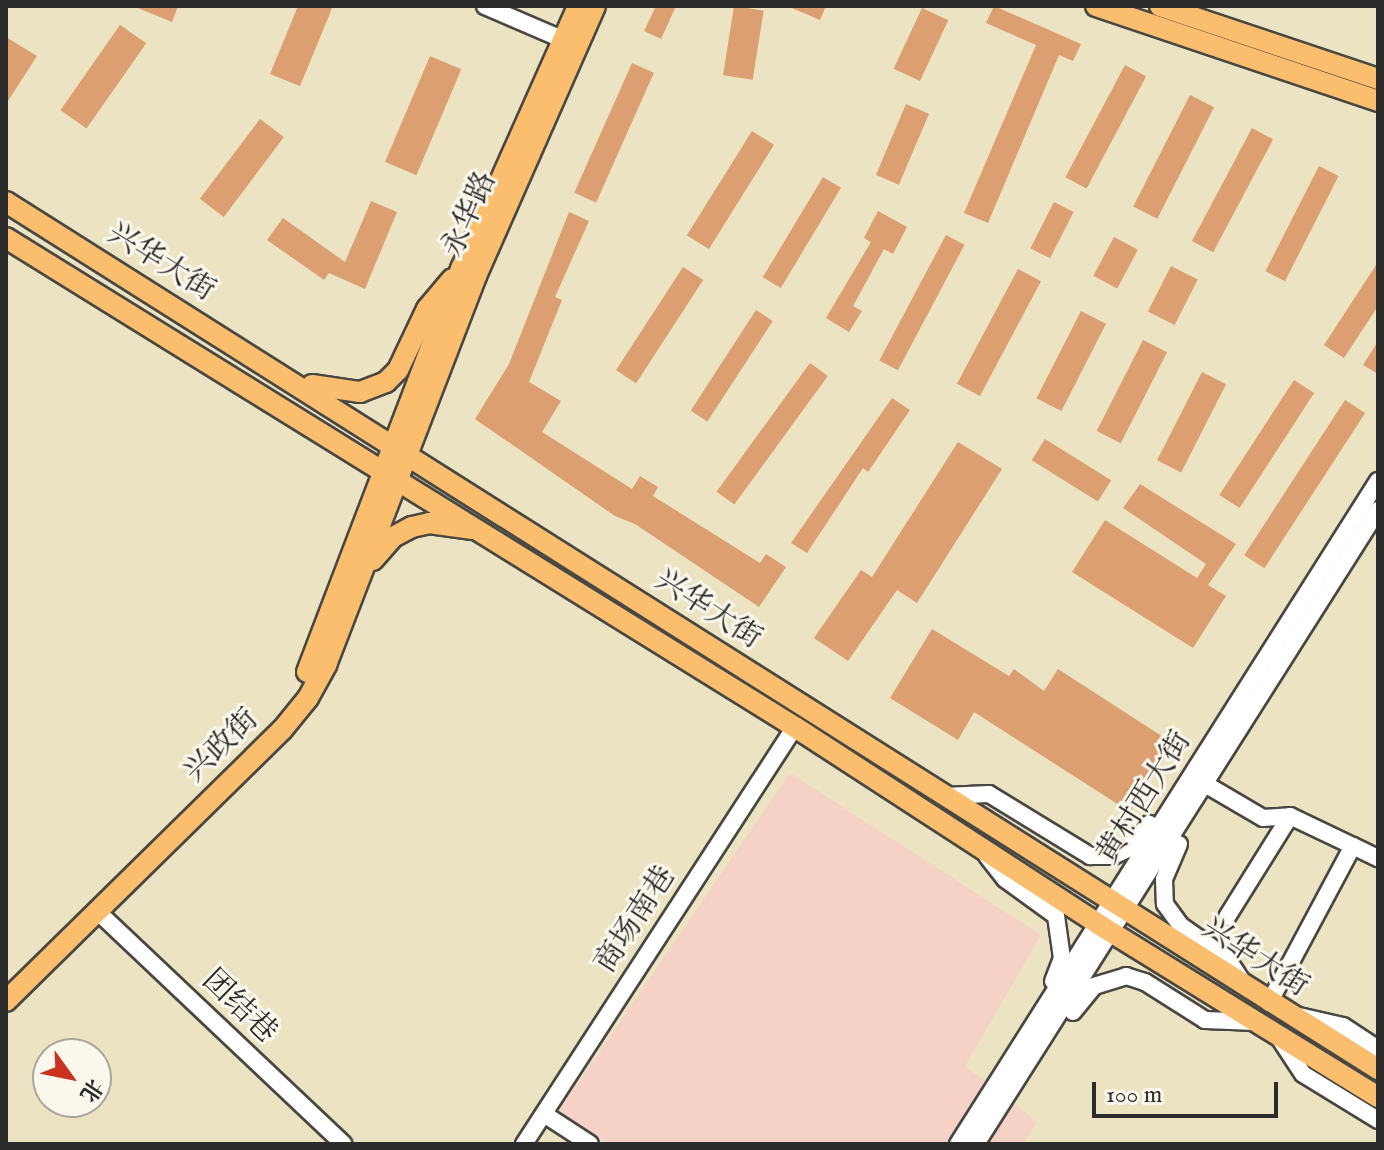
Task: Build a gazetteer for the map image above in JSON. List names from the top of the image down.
{
  "streets": {
    "main road": ["永华路", "兴华大街", "兴政街"],
    "street": ["黄村西大街", "商场南巷", "团结巷"]
  },
  "crossings": [
    ["永华路", "兴华大街"],
    ["兴华大街", "兴政街"],
    ["兴华大街", "黄村西大街"],
    ["兴华大街", "商场南巷"],
    ["兴政街", "团结巷"]
  ],
  "scale_bar": "100 m",
  "north": "bottom right"
}
